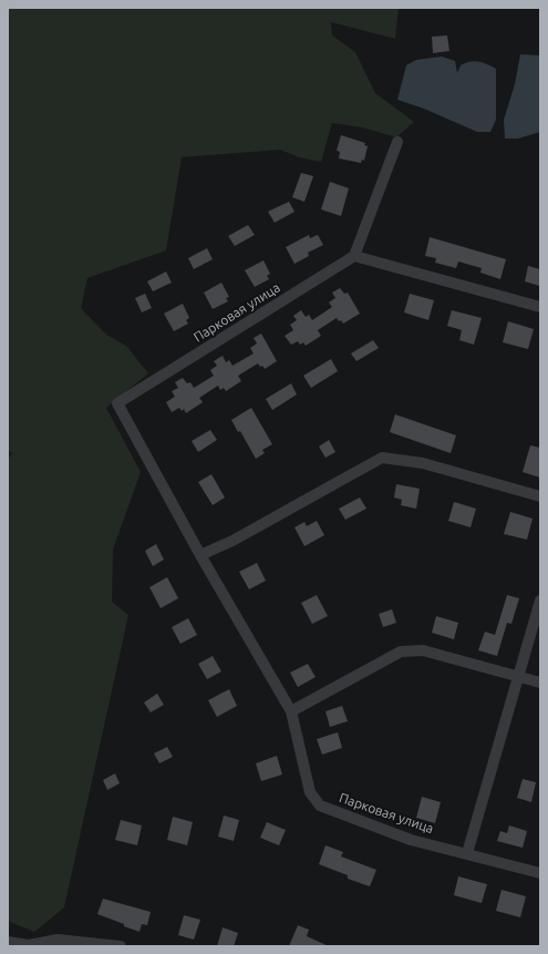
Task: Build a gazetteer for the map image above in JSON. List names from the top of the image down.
{
  "streets": {
    "street": ["Парковая улица"]
  }
}
